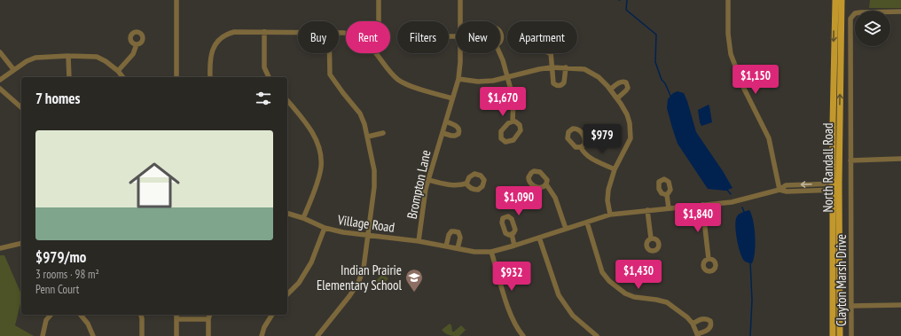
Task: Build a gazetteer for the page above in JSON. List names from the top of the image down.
{
  "streets": {
    "main road": ["North Randall Road"],
    "street": ["Brompton Lane", "Village Road", "Clayton Marsh Drive"]
  },
  "crossings": [
    ["North Randall Road", "Village Road"],
    ["Brompton Lane", "Village Road"]
  ],
  "places": {
    "school or university": ["Indian Prairie Elementary School"]
  },
  "page": {
    "chip": [
      "Buy",
      "Rent",
      "Filters",
      "New",
      "Apartment"
    ],
    "price": [
      "$1,150",
      "$1,670",
      "$979",
      "$1,090",
      "$1,840",
      "$1,430",
      "$932"
    ],
    "heading": "7 homes",
    "list": [
      {
        "name": "$979/mo",
        "note": "3 rooms · 98 m² · Penn Court"
      }
    ]
  }
}
